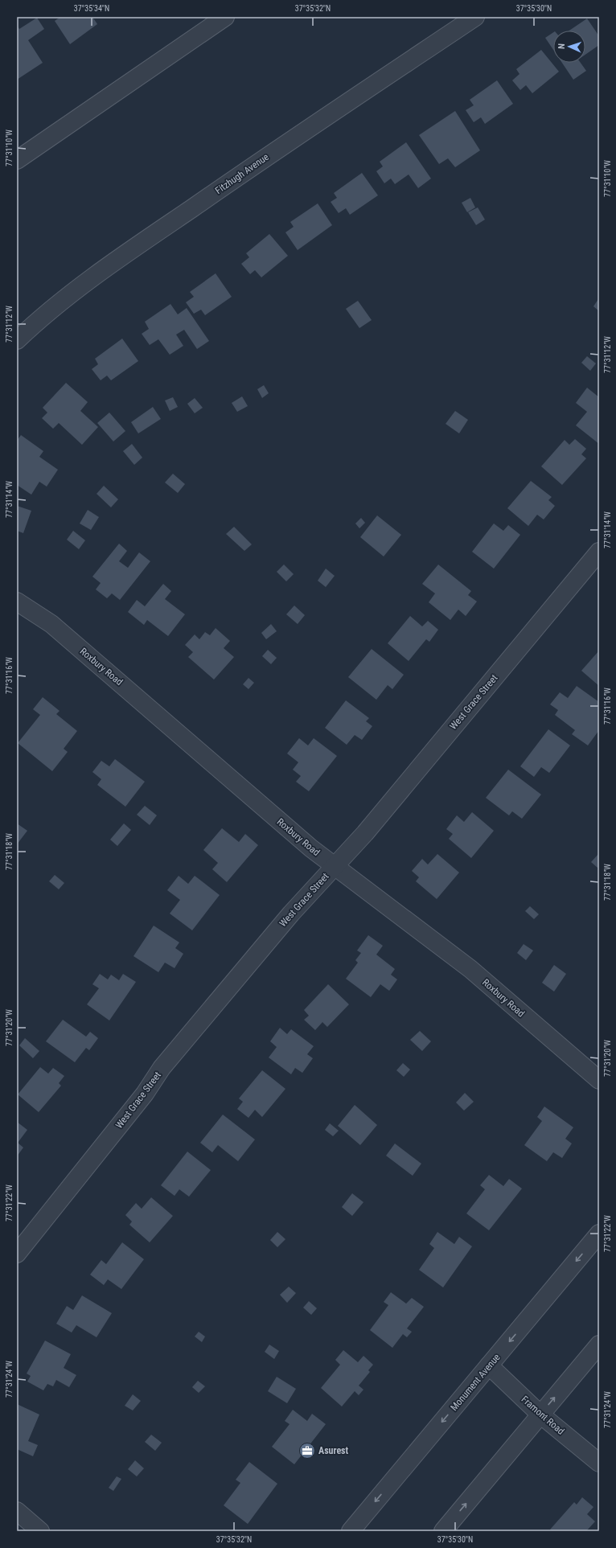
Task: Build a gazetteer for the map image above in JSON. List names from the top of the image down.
{
  "streets": {
    "street": [
      "Fitzhugh Avenue",
      "Roxbury Road",
      "West Grace Street",
      "Monument Avenue",
      "Framont Road"
    ]
  },
  "crossings": [
    ["Roxbury Road", "West Grace Street"],
    ["Monument Avenue", "Framont Road"]
  ],
  "places": {
    "office": ["Asurest"]
  },
  "north": "left",
  "coordinates": [
    "37°35'34\"N",
    "37°35'32\"N",
    "37°35'30\"N",
    "77°31'10\"W",
    "77°31'12\"W",
    "77°31'14\"W",
    "77°31'16\"W",
    "77°31'18\"W",
    "77°31'20\"W",
    "77°31'22\"W",
    "77°31'24\"W"
  ]
}
